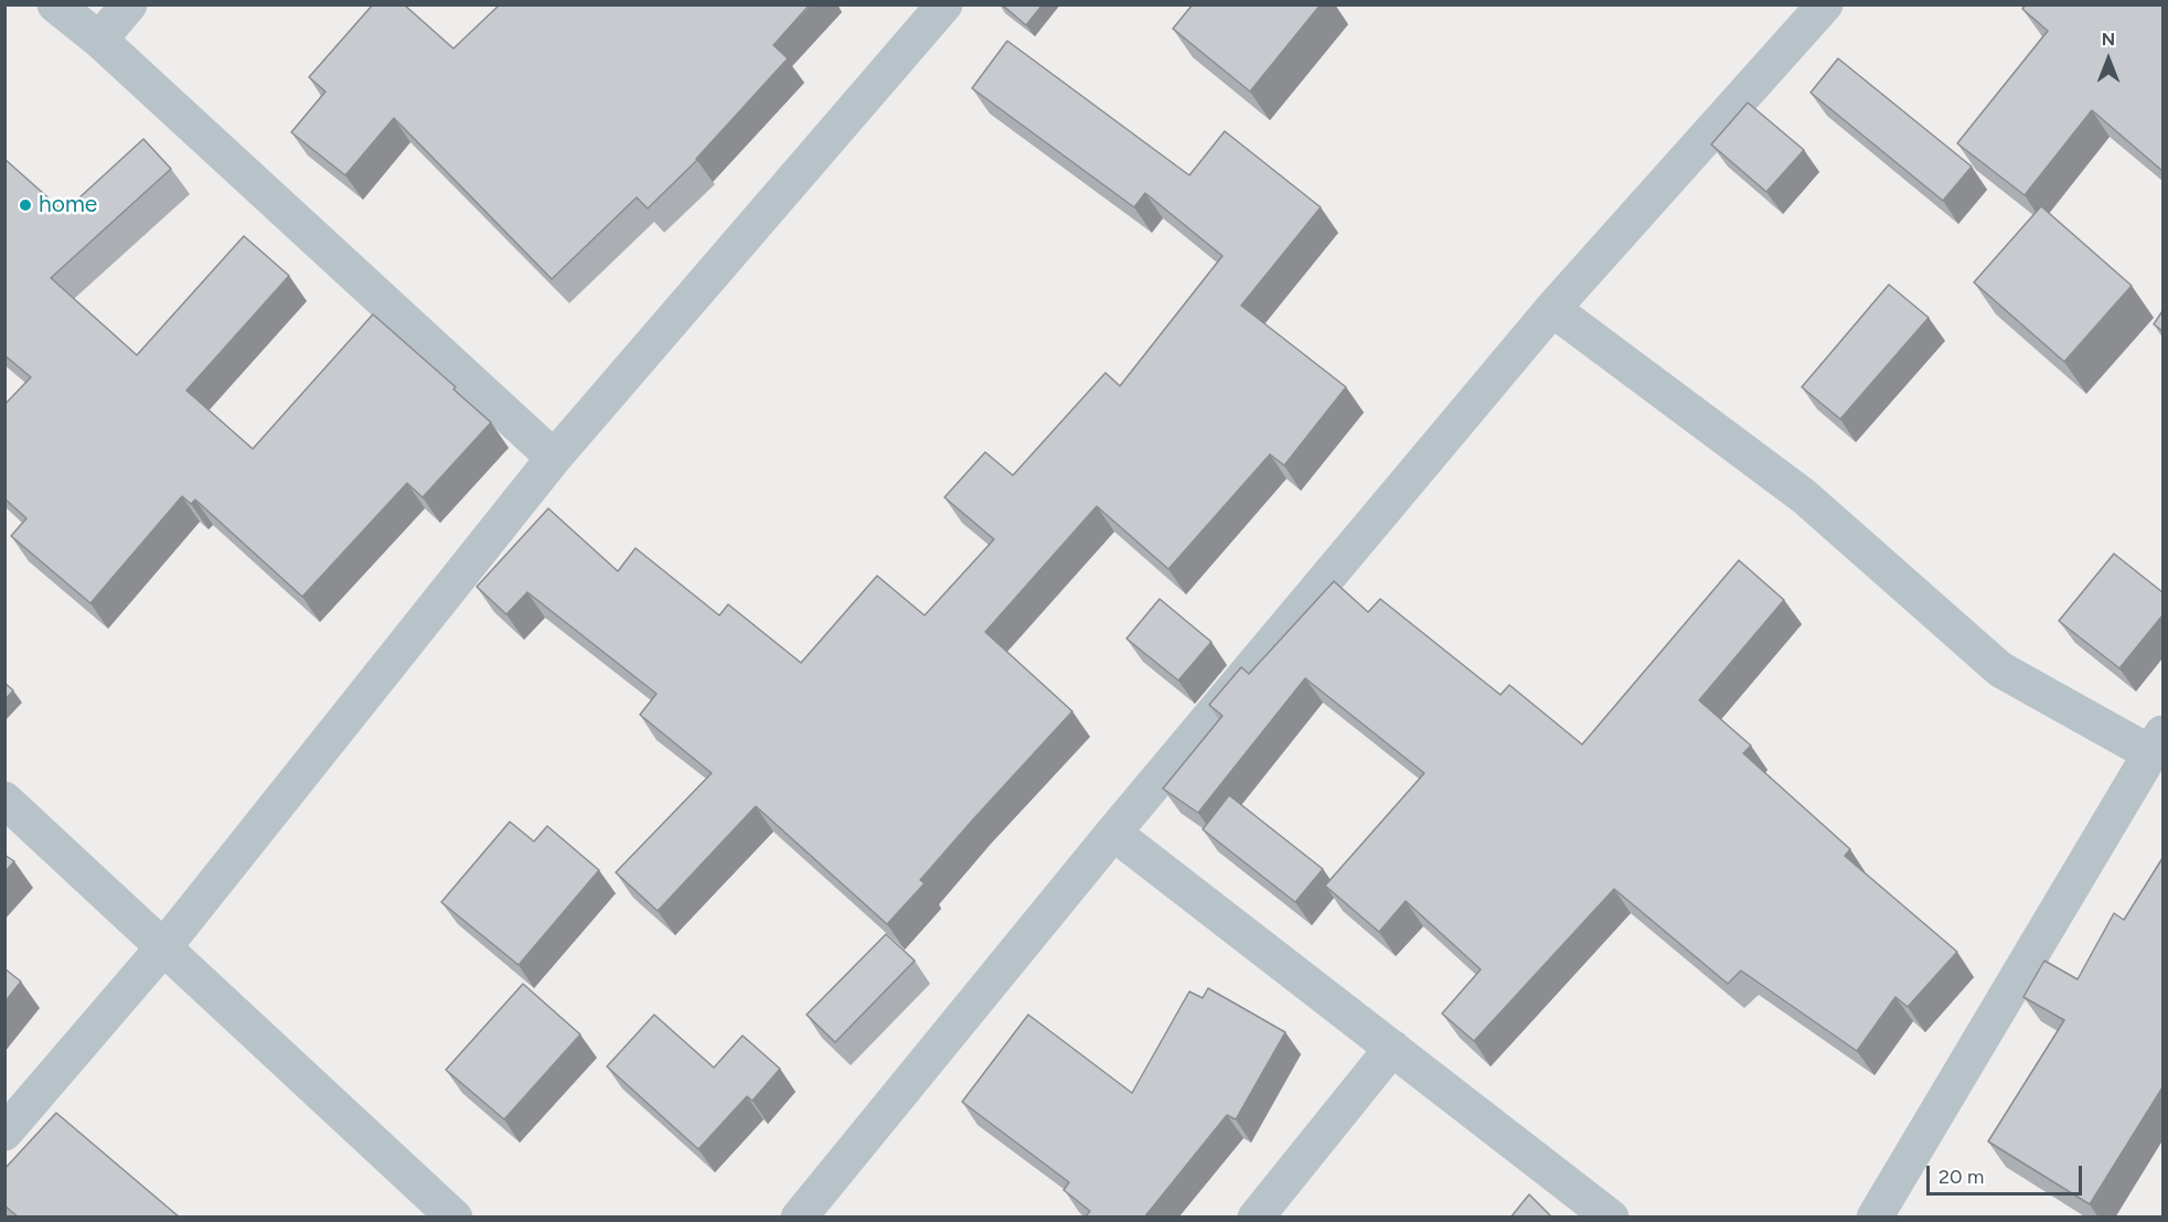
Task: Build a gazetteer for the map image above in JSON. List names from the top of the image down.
{
  "places": ["home"],
  "scale_bar": "20 m",
  "north": "top"
}
